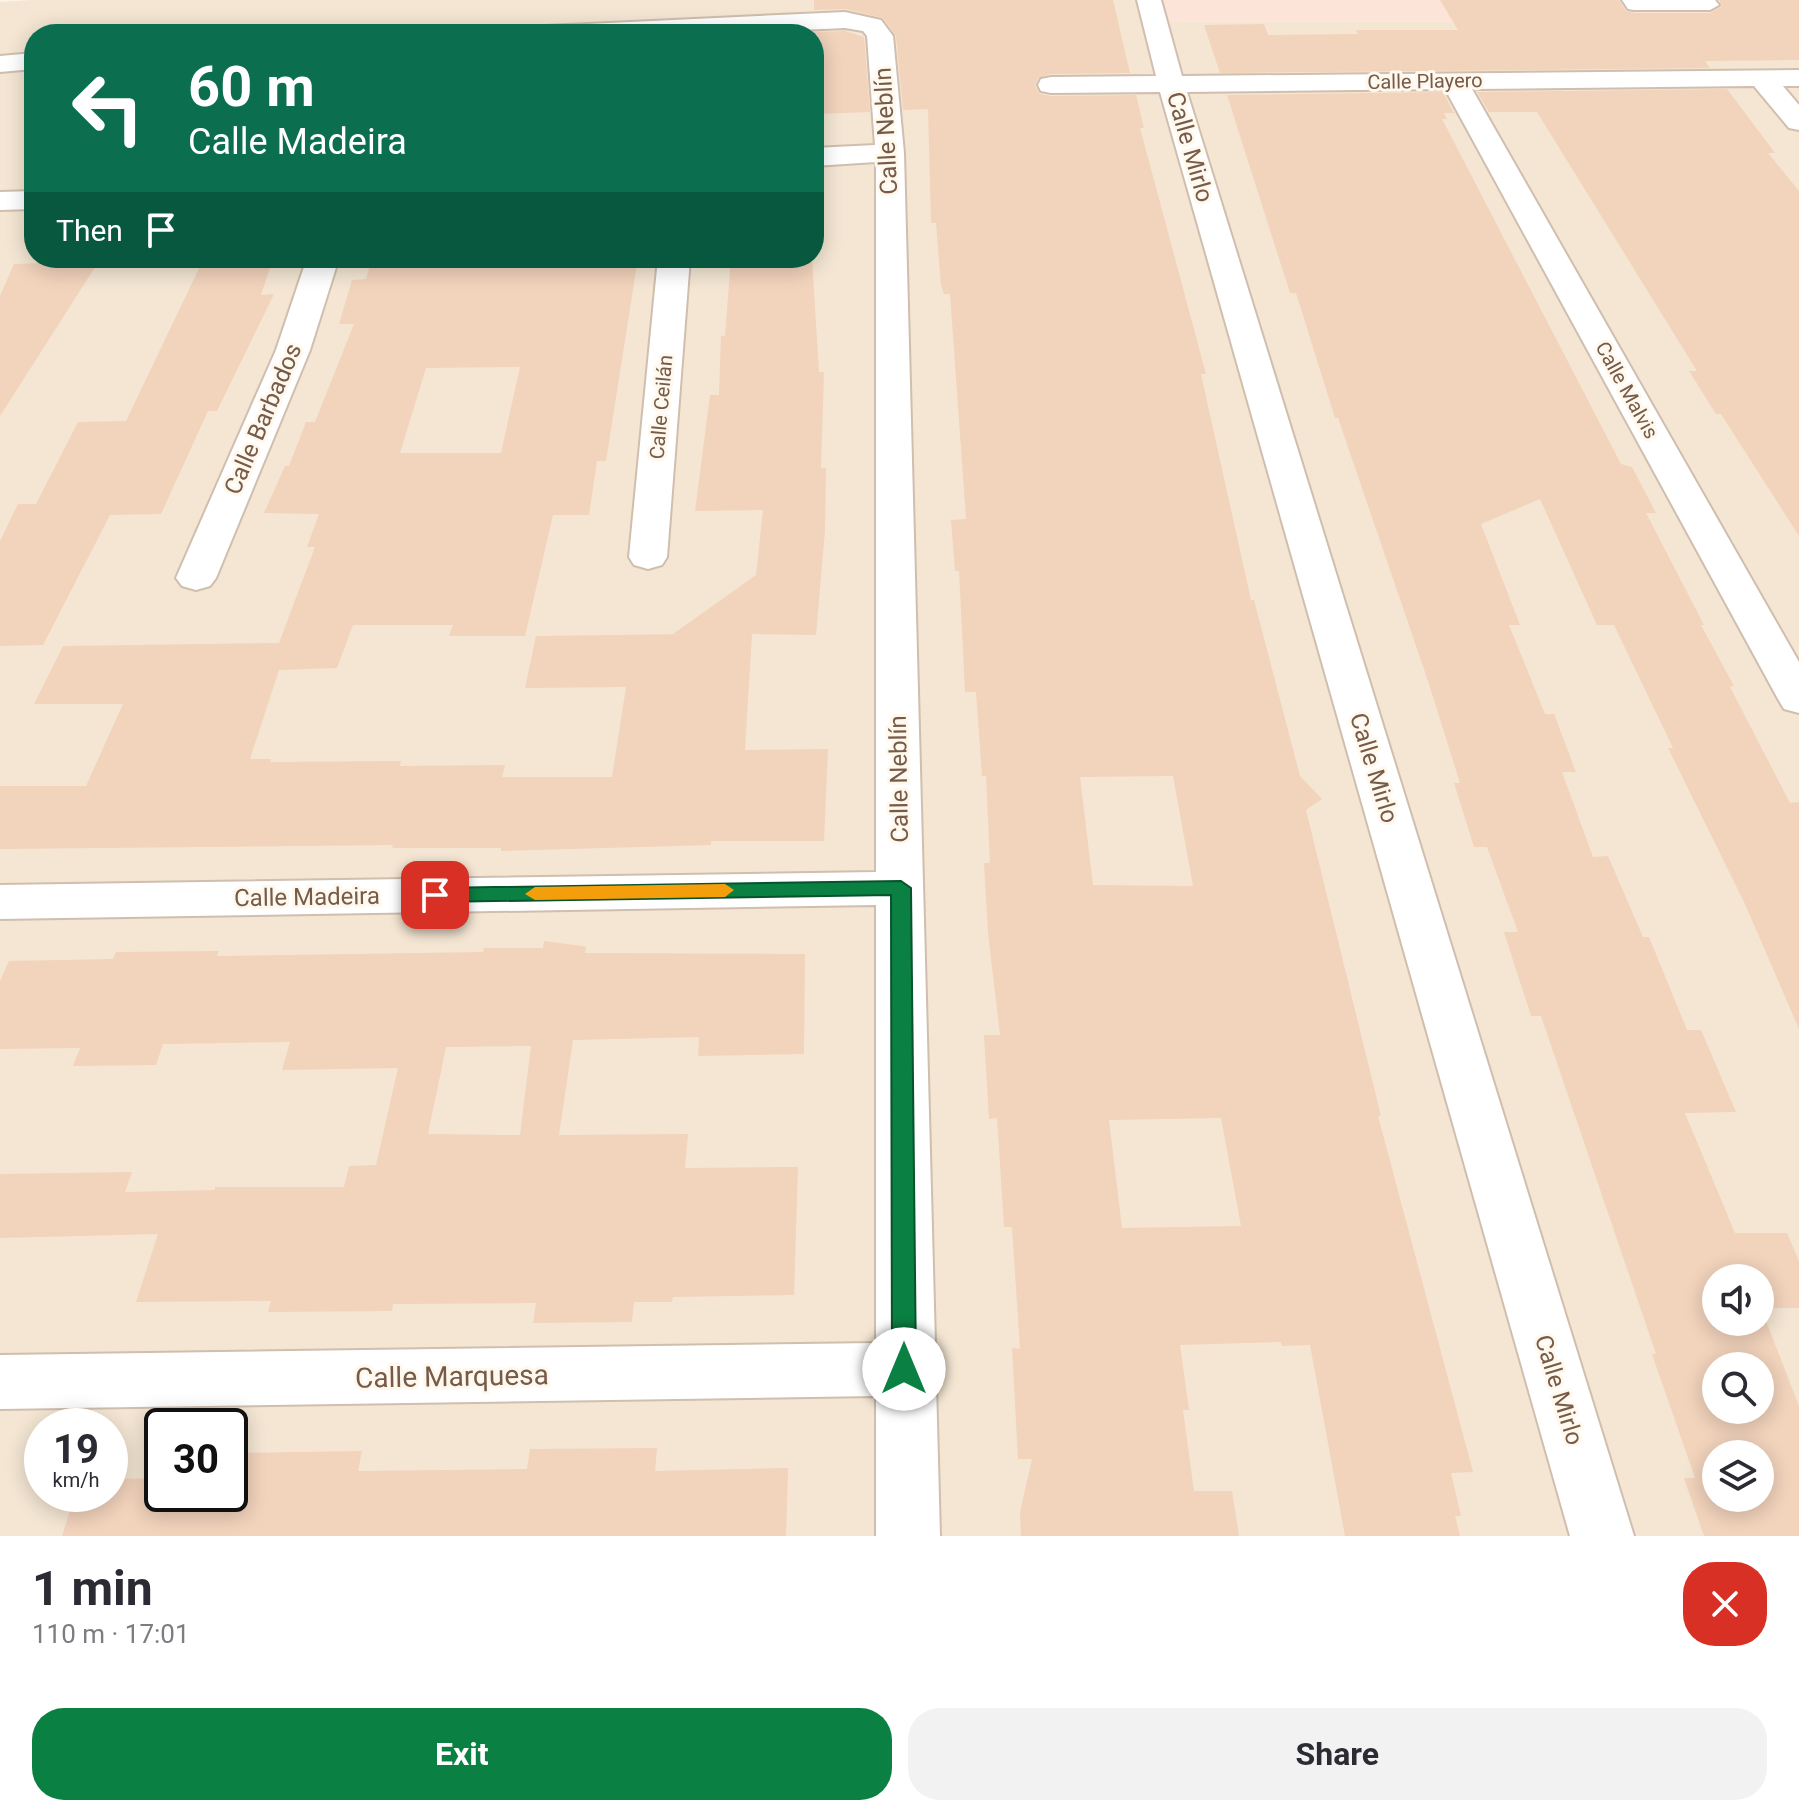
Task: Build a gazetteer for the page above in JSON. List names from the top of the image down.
{
  "streets": {
    "street": [
      "Calle Playero",
      "Calle Neblín",
      "Calle Mirlo",
      "Calle Malvis",
      "Calle Ceilán",
      "Calle Barbados",
      "Calle Madeira",
      "Calle Marquesa"
    ]
  },
  "crossings": [
    ["Calle Playero", "Calle Mirlo"],
    ["Calle Playero", "Calle Malvis"],
    ["Calle Neblín", "Calle Madeira"],
    ["Calle Neblín", "Calle Marquesa"]
  ],
  "page": {
    "turn": ["60 m", "Calle Madeira"],
    "then": "Then",
    "speed": "19 km/h",
    "limit": "30",
    "heading": ["1 min", "110 m · 17:01"],
    "buttons": ["Exit", "Share"]
  }
}
